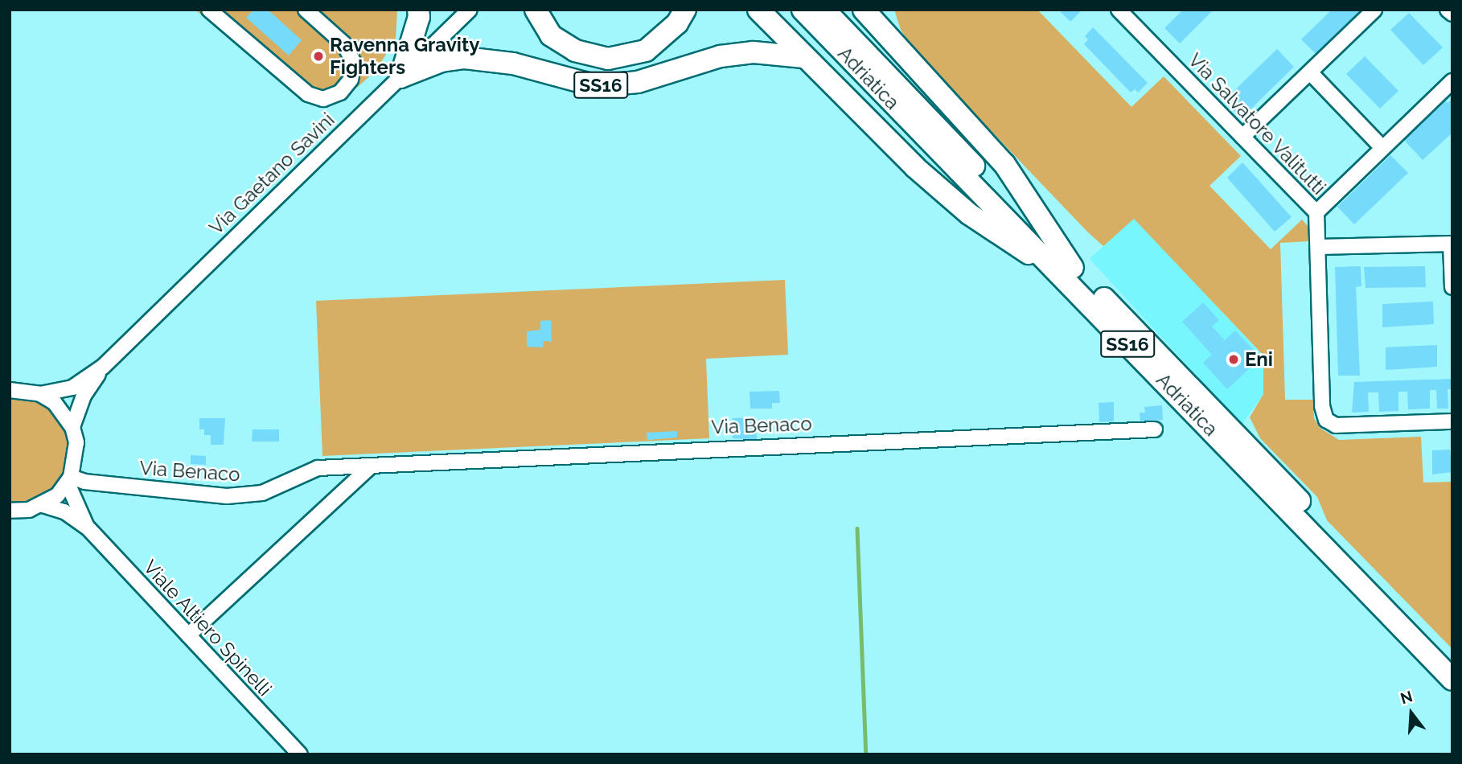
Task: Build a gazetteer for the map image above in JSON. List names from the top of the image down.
{
  "streets": {
    "highway": ["Adriatica", "SS16"],
    "street": [
      "Via Salvatore Valitutti",
      "Via Gaetano Savini",
      "Via Benaco",
      "Viale Altiero Spinelli"
    ]
  },
  "crossings": [
    ["Adriatica", "SS16"],
    ["SS16", "Via Gaetano Savini"],
    ["Via Benaco", "Viale Altiero Spinelli"]
  ],
  "places": ["Ravenna Gravity Fighters", "Eni"],
  "north": "top"
}
